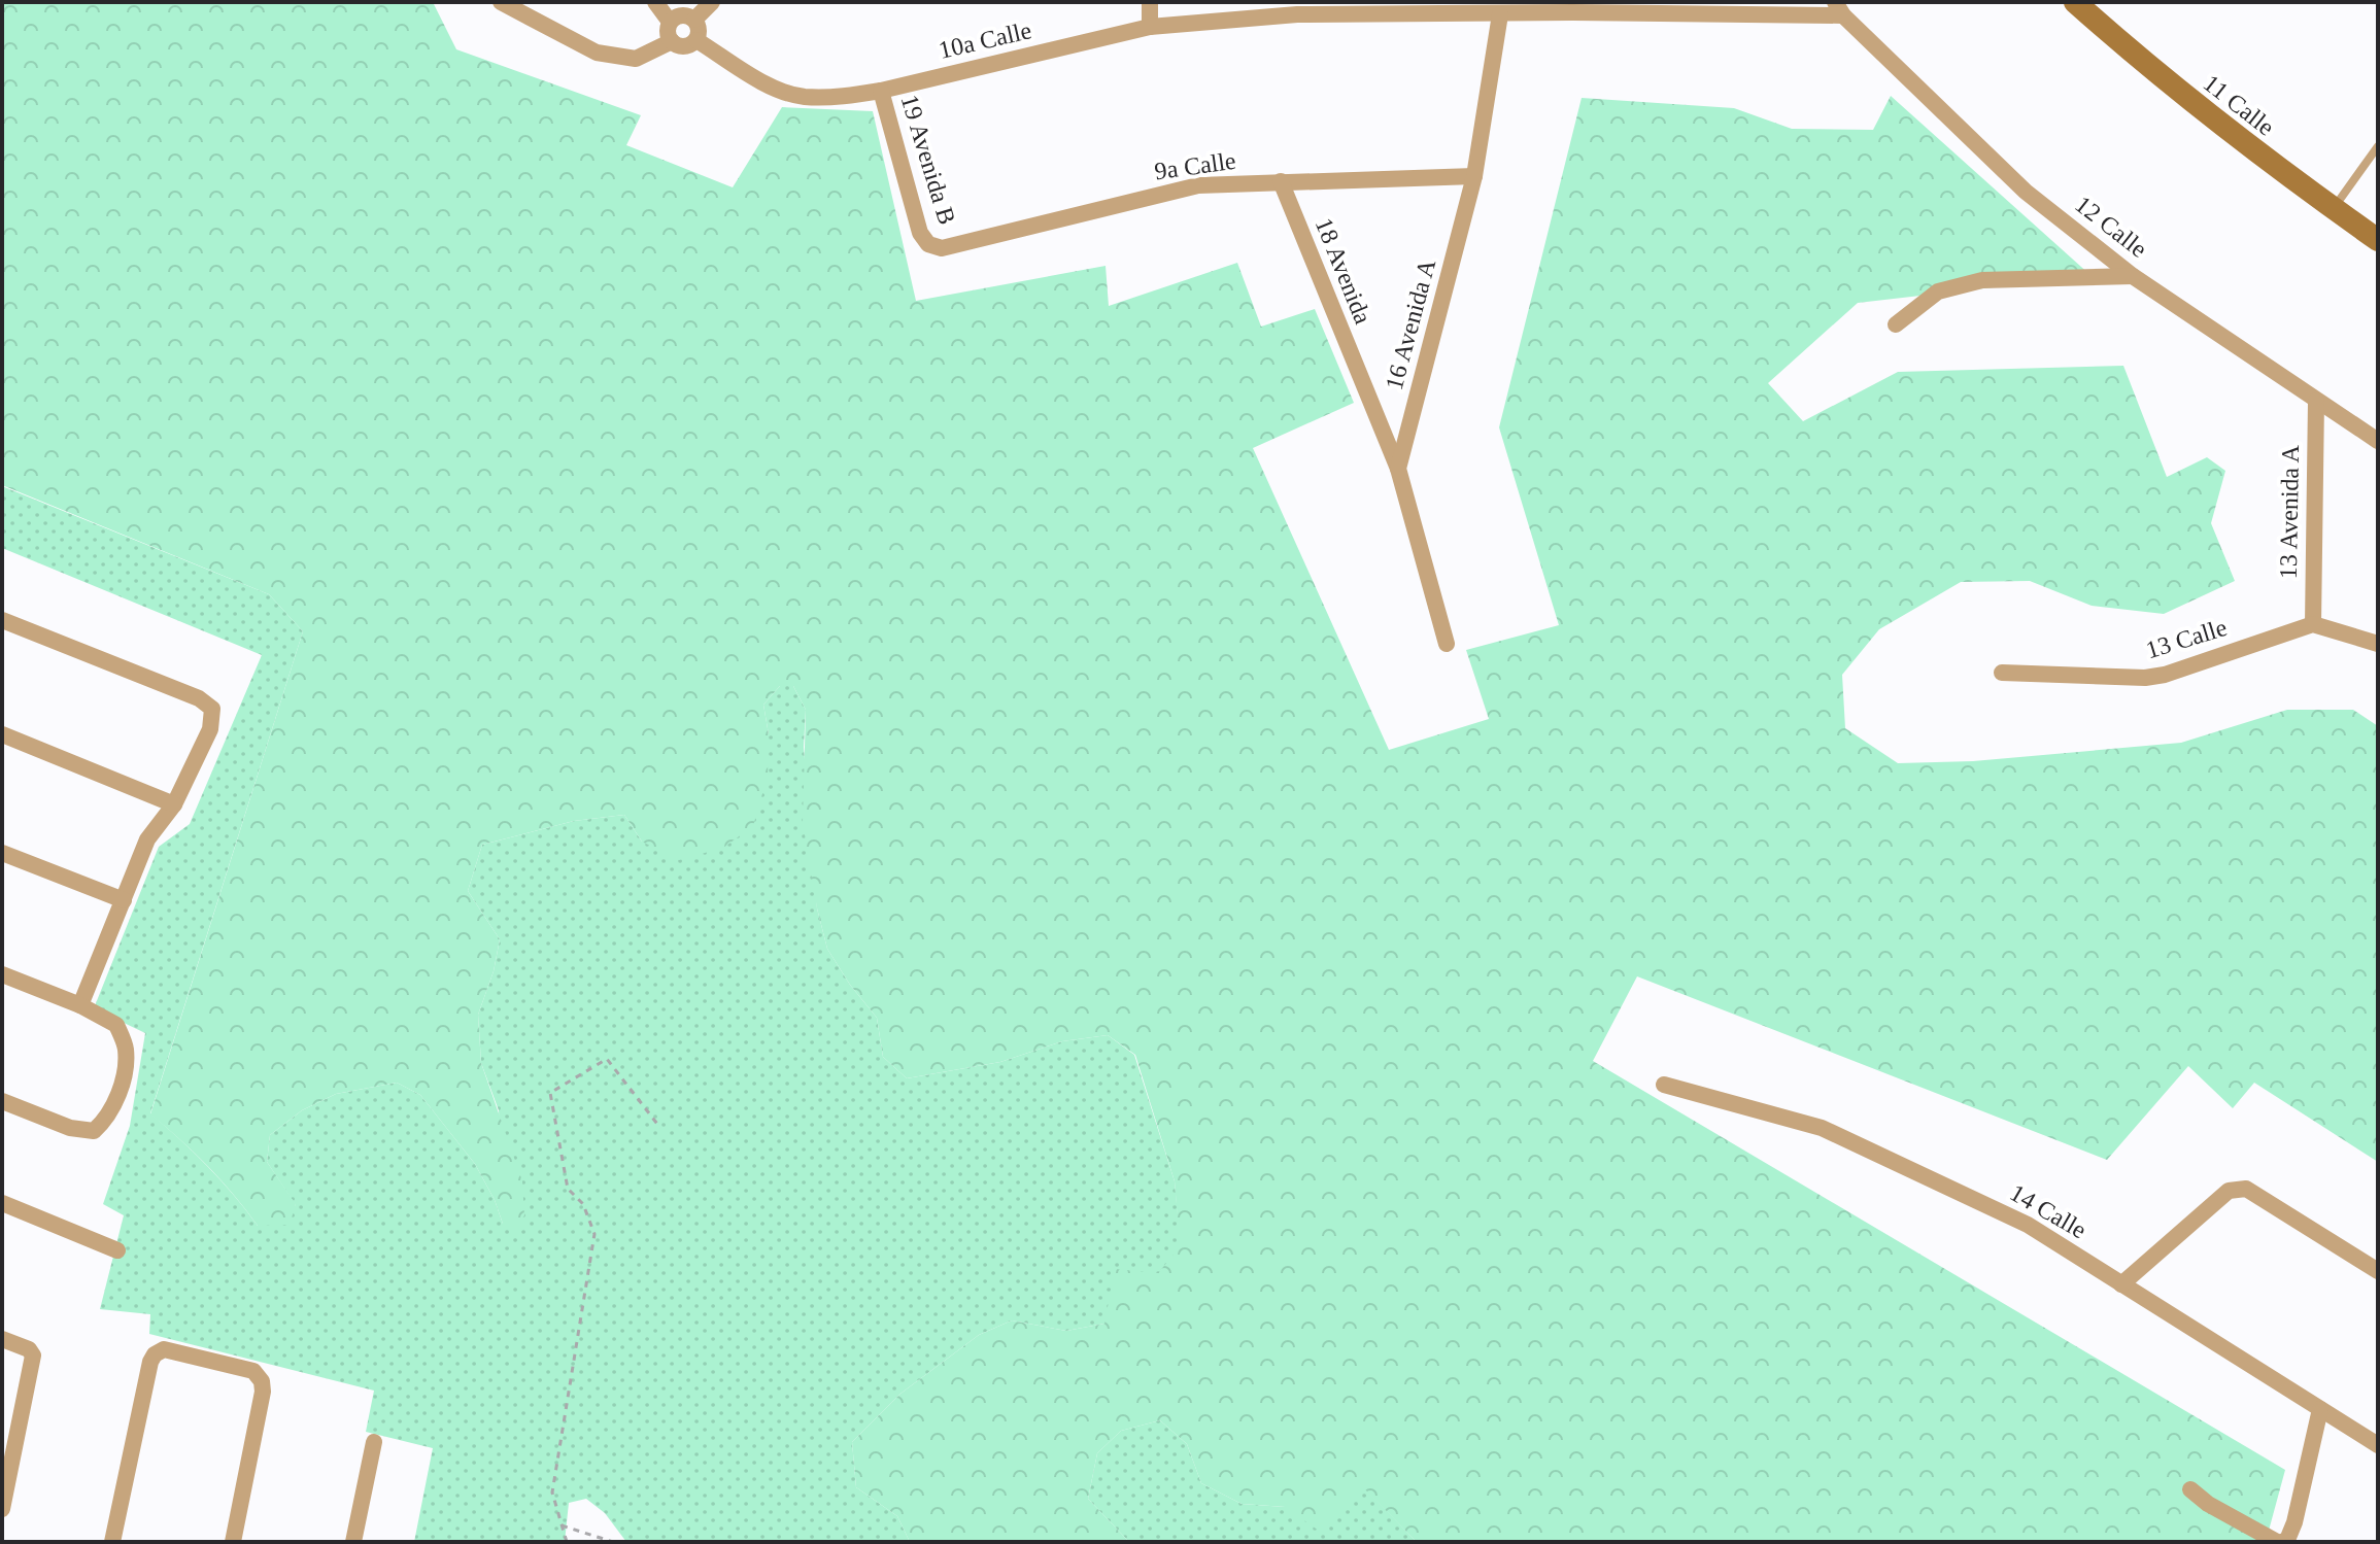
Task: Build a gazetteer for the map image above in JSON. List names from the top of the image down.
{
  "streets": {
    "street": [
      "10a Calle",
      "11 Calle",
      "19 Avenida B",
      "9a Calle",
      "12 Calle",
      "18 Avenida",
      "16 Avenida A",
      "13 Avenida A",
      "13 Calle",
      "14 Calle"
    ]
  },
  "crossings": [
    ["10a Calle", "19 Avenida B"],
    ["10a Calle", "12 Calle"],
    ["10a Calle", "16 Avenida A"],
    ["19 Avenida B", "9a Calle"],
    ["9a Calle", "18 Avenida"],
    ["9a Calle", "16 Avenida A"],
    ["12 Calle", "13 Avenida A"],
    ["18 Avenida", "16 Avenida A"],
    ["13 Avenida A", "13 Calle"]
  ]
}
